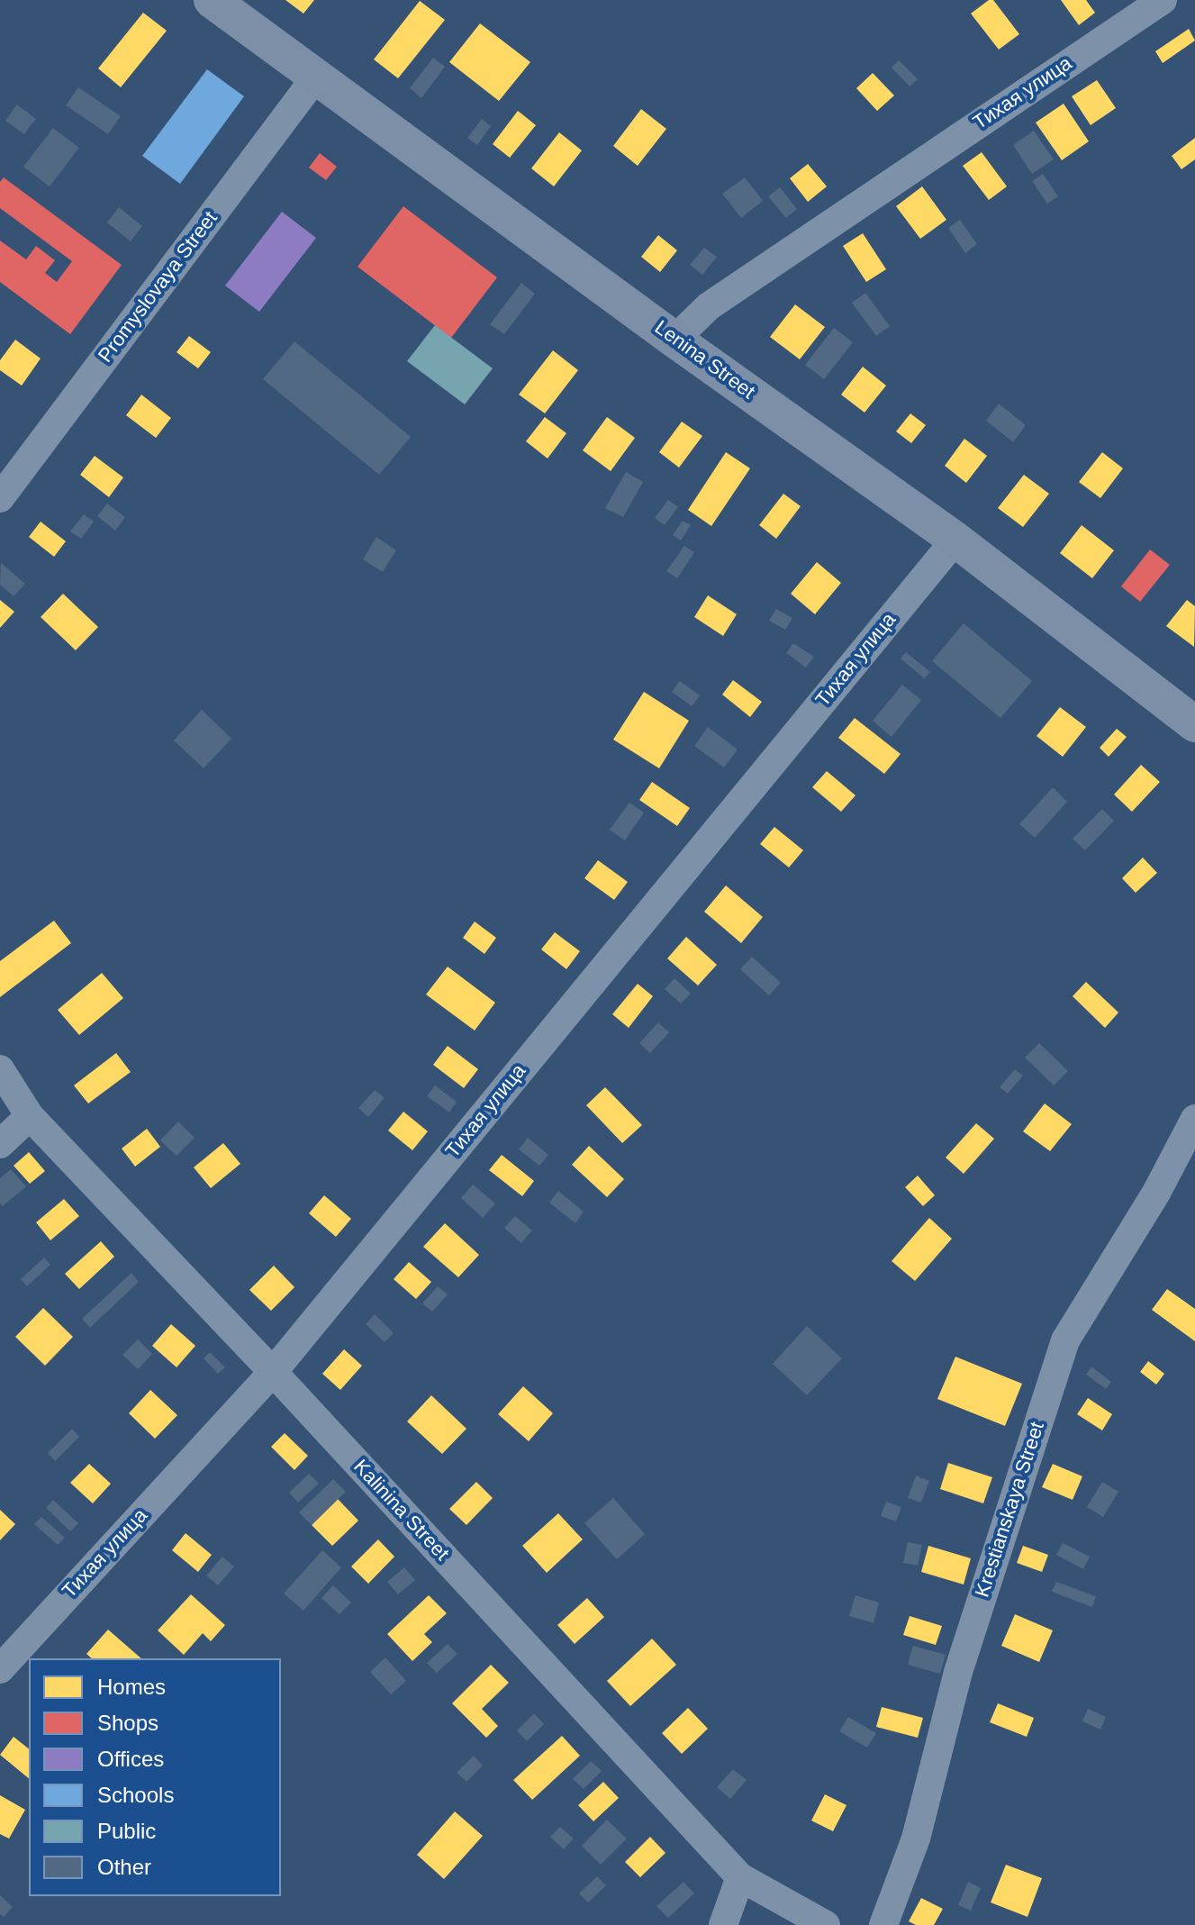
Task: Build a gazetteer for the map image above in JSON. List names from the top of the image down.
{
  "streets": {
    "main road": ["Lenina Street"],
    "street": [
      "Тихая улица",
      "Promyslovaya Street",
      "Krestianskaya Street",
      "Kalinina Street"
    ]
  },
  "crossings": [
    ["Тихая улица", "Lenina Street"],
    ["Тихая улица", "Kalinina Street"],
    ["Promyslovaya Street", "Lenina Street"]
  ],
  "legend": [
    "Homes",
    "Shops",
    "Offices",
    "Schools",
    "Public",
    "Other"
  ]
}
